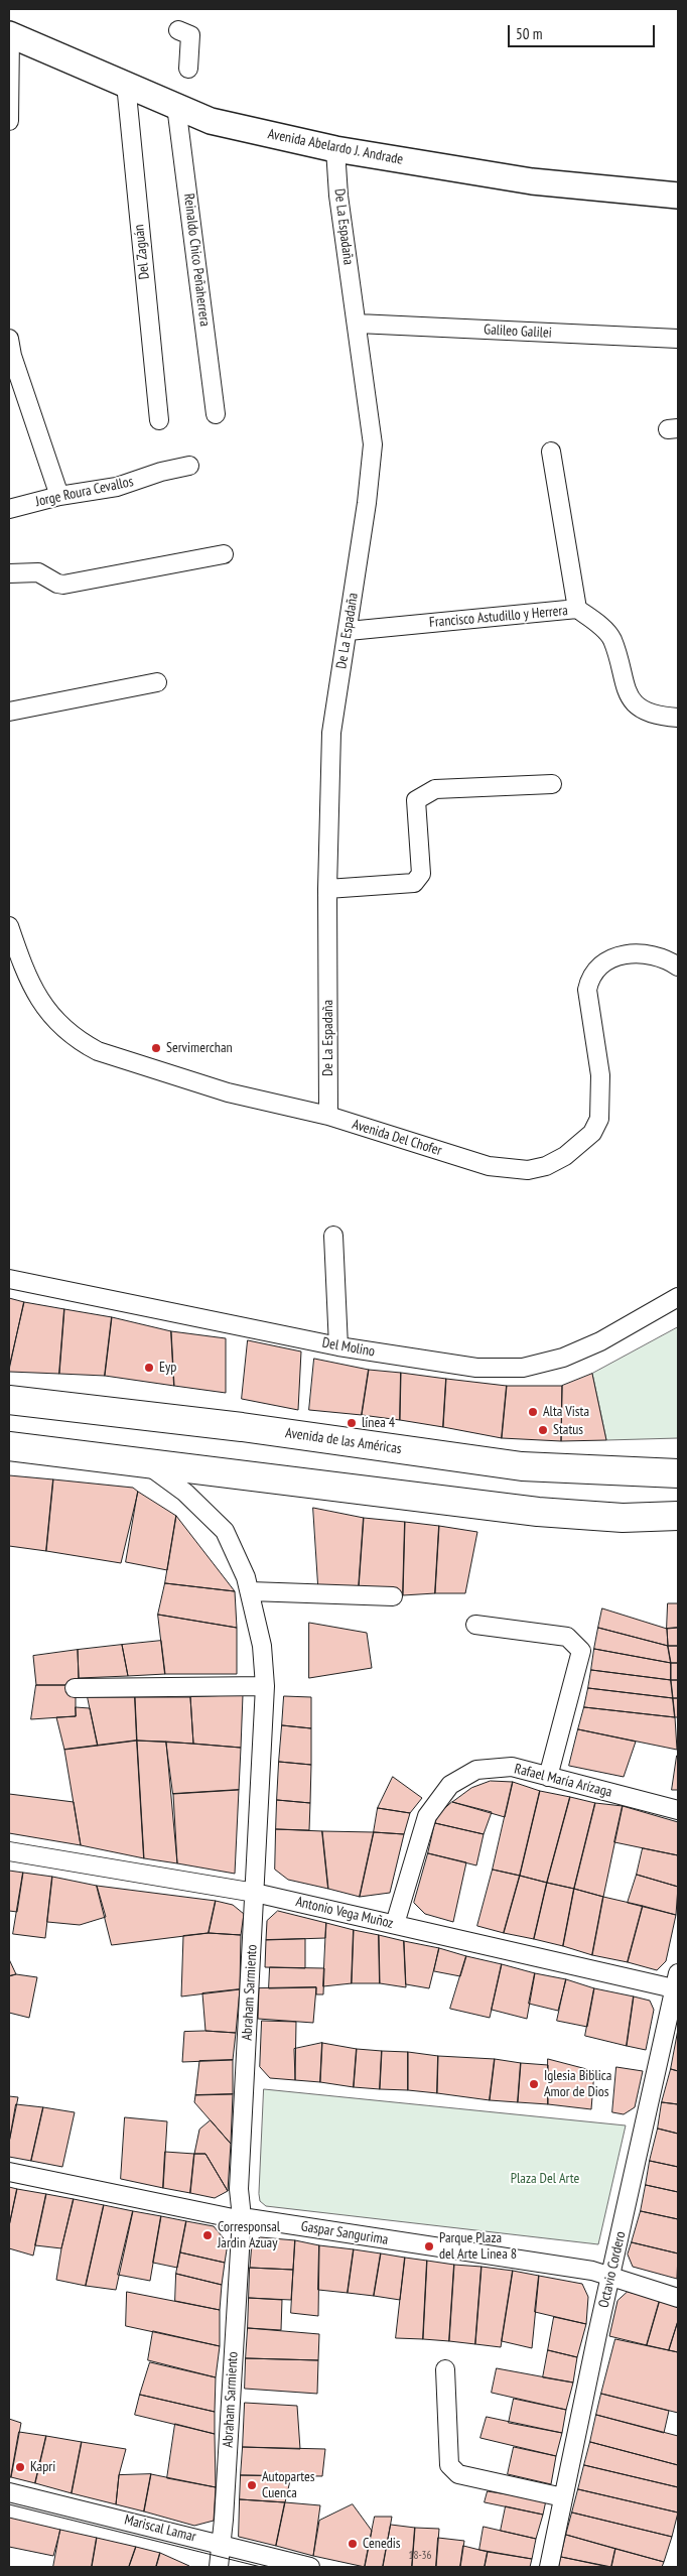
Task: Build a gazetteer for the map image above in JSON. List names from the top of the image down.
{
  "streets": {
    "main road": ["Avenida de las Américas"],
    "street": [
      "Avenida Abelardo J. Andrade",
      "De La Espadaña",
      "Del Zaguán",
      "Reinaldo Chico Peñaherrera",
      "Galileo Galilei",
      "Jorge Roura Cevallos",
      "Francisco Astudillo y Herrera",
      "Avenida Del Chofer",
      "Del Molino",
      "Rafael María Arízaga",
      "Antonio Vega Muñoz",
      "Abraham Sarmiento",
      "Gaspar Sangurima",
      "Octavio Cordero",
      "Mariscal Lamar"
    ]
  },
  "crossings": [
    ["Avenida Abelardo J. Andrade", "De La Espadaña"],
    ["Avenida Abelardo J. Andrade", "Del Zaguán"],
    ["Avenida Abelardo J. Andrade", "Reinaldo Chico Peñaherrera"],
    ["De La Espadaña", "Galileo Galilei"],
    ["De La Espadaña", "Francisco Astudillo y Herrera"],
    ["De La Espadaña", "Avenida Del Chofer"],
    ["Rafael María Arízaga", "Antonio Vega Muñoz"],
    ["Antonio Vega Muñoz", "Abraham Sarmiento"],
    ["Antonio Vega Muñoz", "Octavio Cordero"],
    ["Abraham Sarmiento", "Gaspar Sangurima"],
    ["Abraham Sarmiento", "Mariscal Lamar"],
    ["Gaspar Sangurima", "Octavio Cordero"]
  ],
  "parks": ["Plaza Del Arte"],
  "places": [
    "Servimerchan",
    "Eyp",
    "Alta Vista",
    "línea 4",
    "Status",
    "Iglesia Biblica Amor de Dios",
    "Corresponsal Jardin Azuay",
    "Parque Plaza del Arte Linea 8",
    "Kapri",
    "Autopartes Cuenca",
    "Cenedis"
  ],
  "house_numbers": ["18-36"],
  "scale_bar": "50 m"
}
